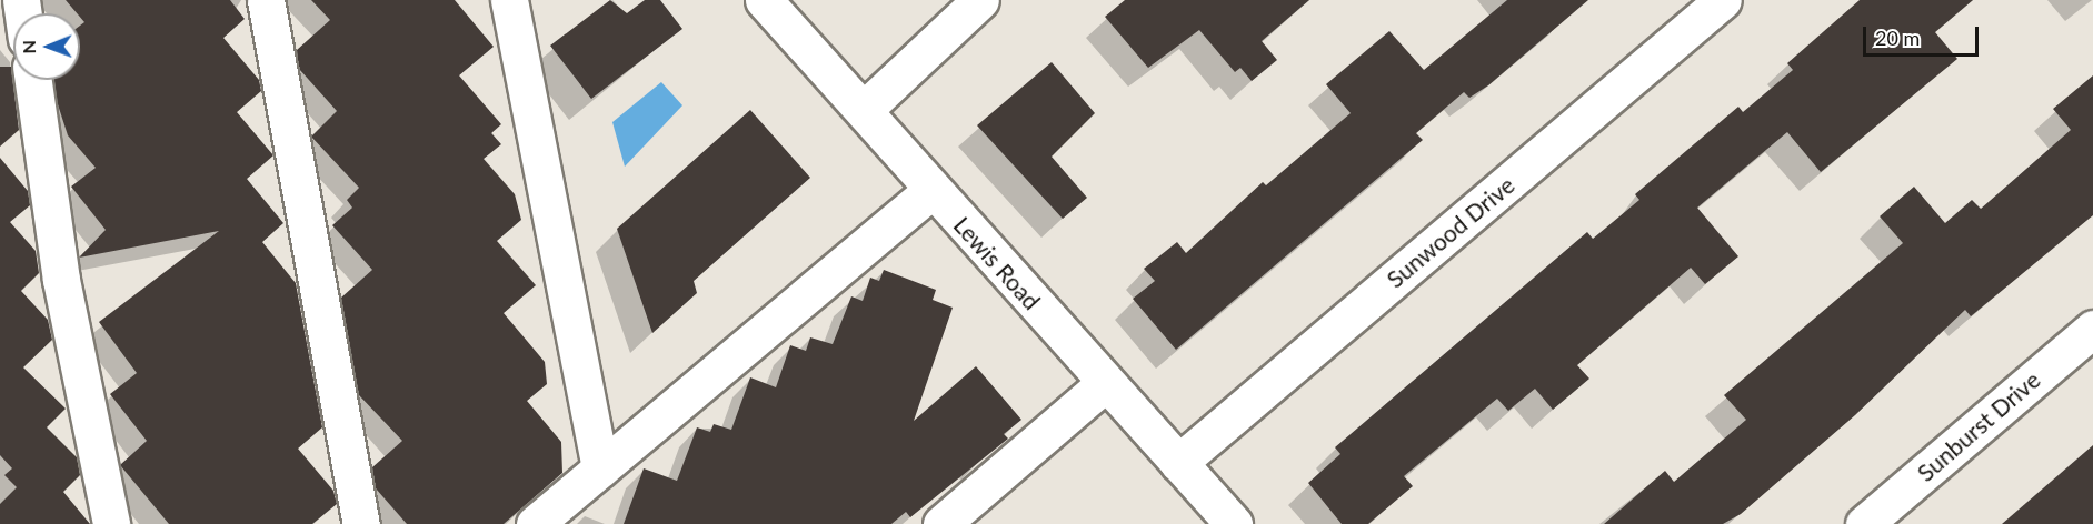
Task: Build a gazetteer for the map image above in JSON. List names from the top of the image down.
{
  "streets": {
    "street": ["Sunwood Drive", "Lewis Road", "Sunburst Drive"]
  },
  "crossings": [
    ["Sunwood Drive", "Lewis Road"]
  ],
  "scale_bar": "20 m",
  "north": "left"
}
